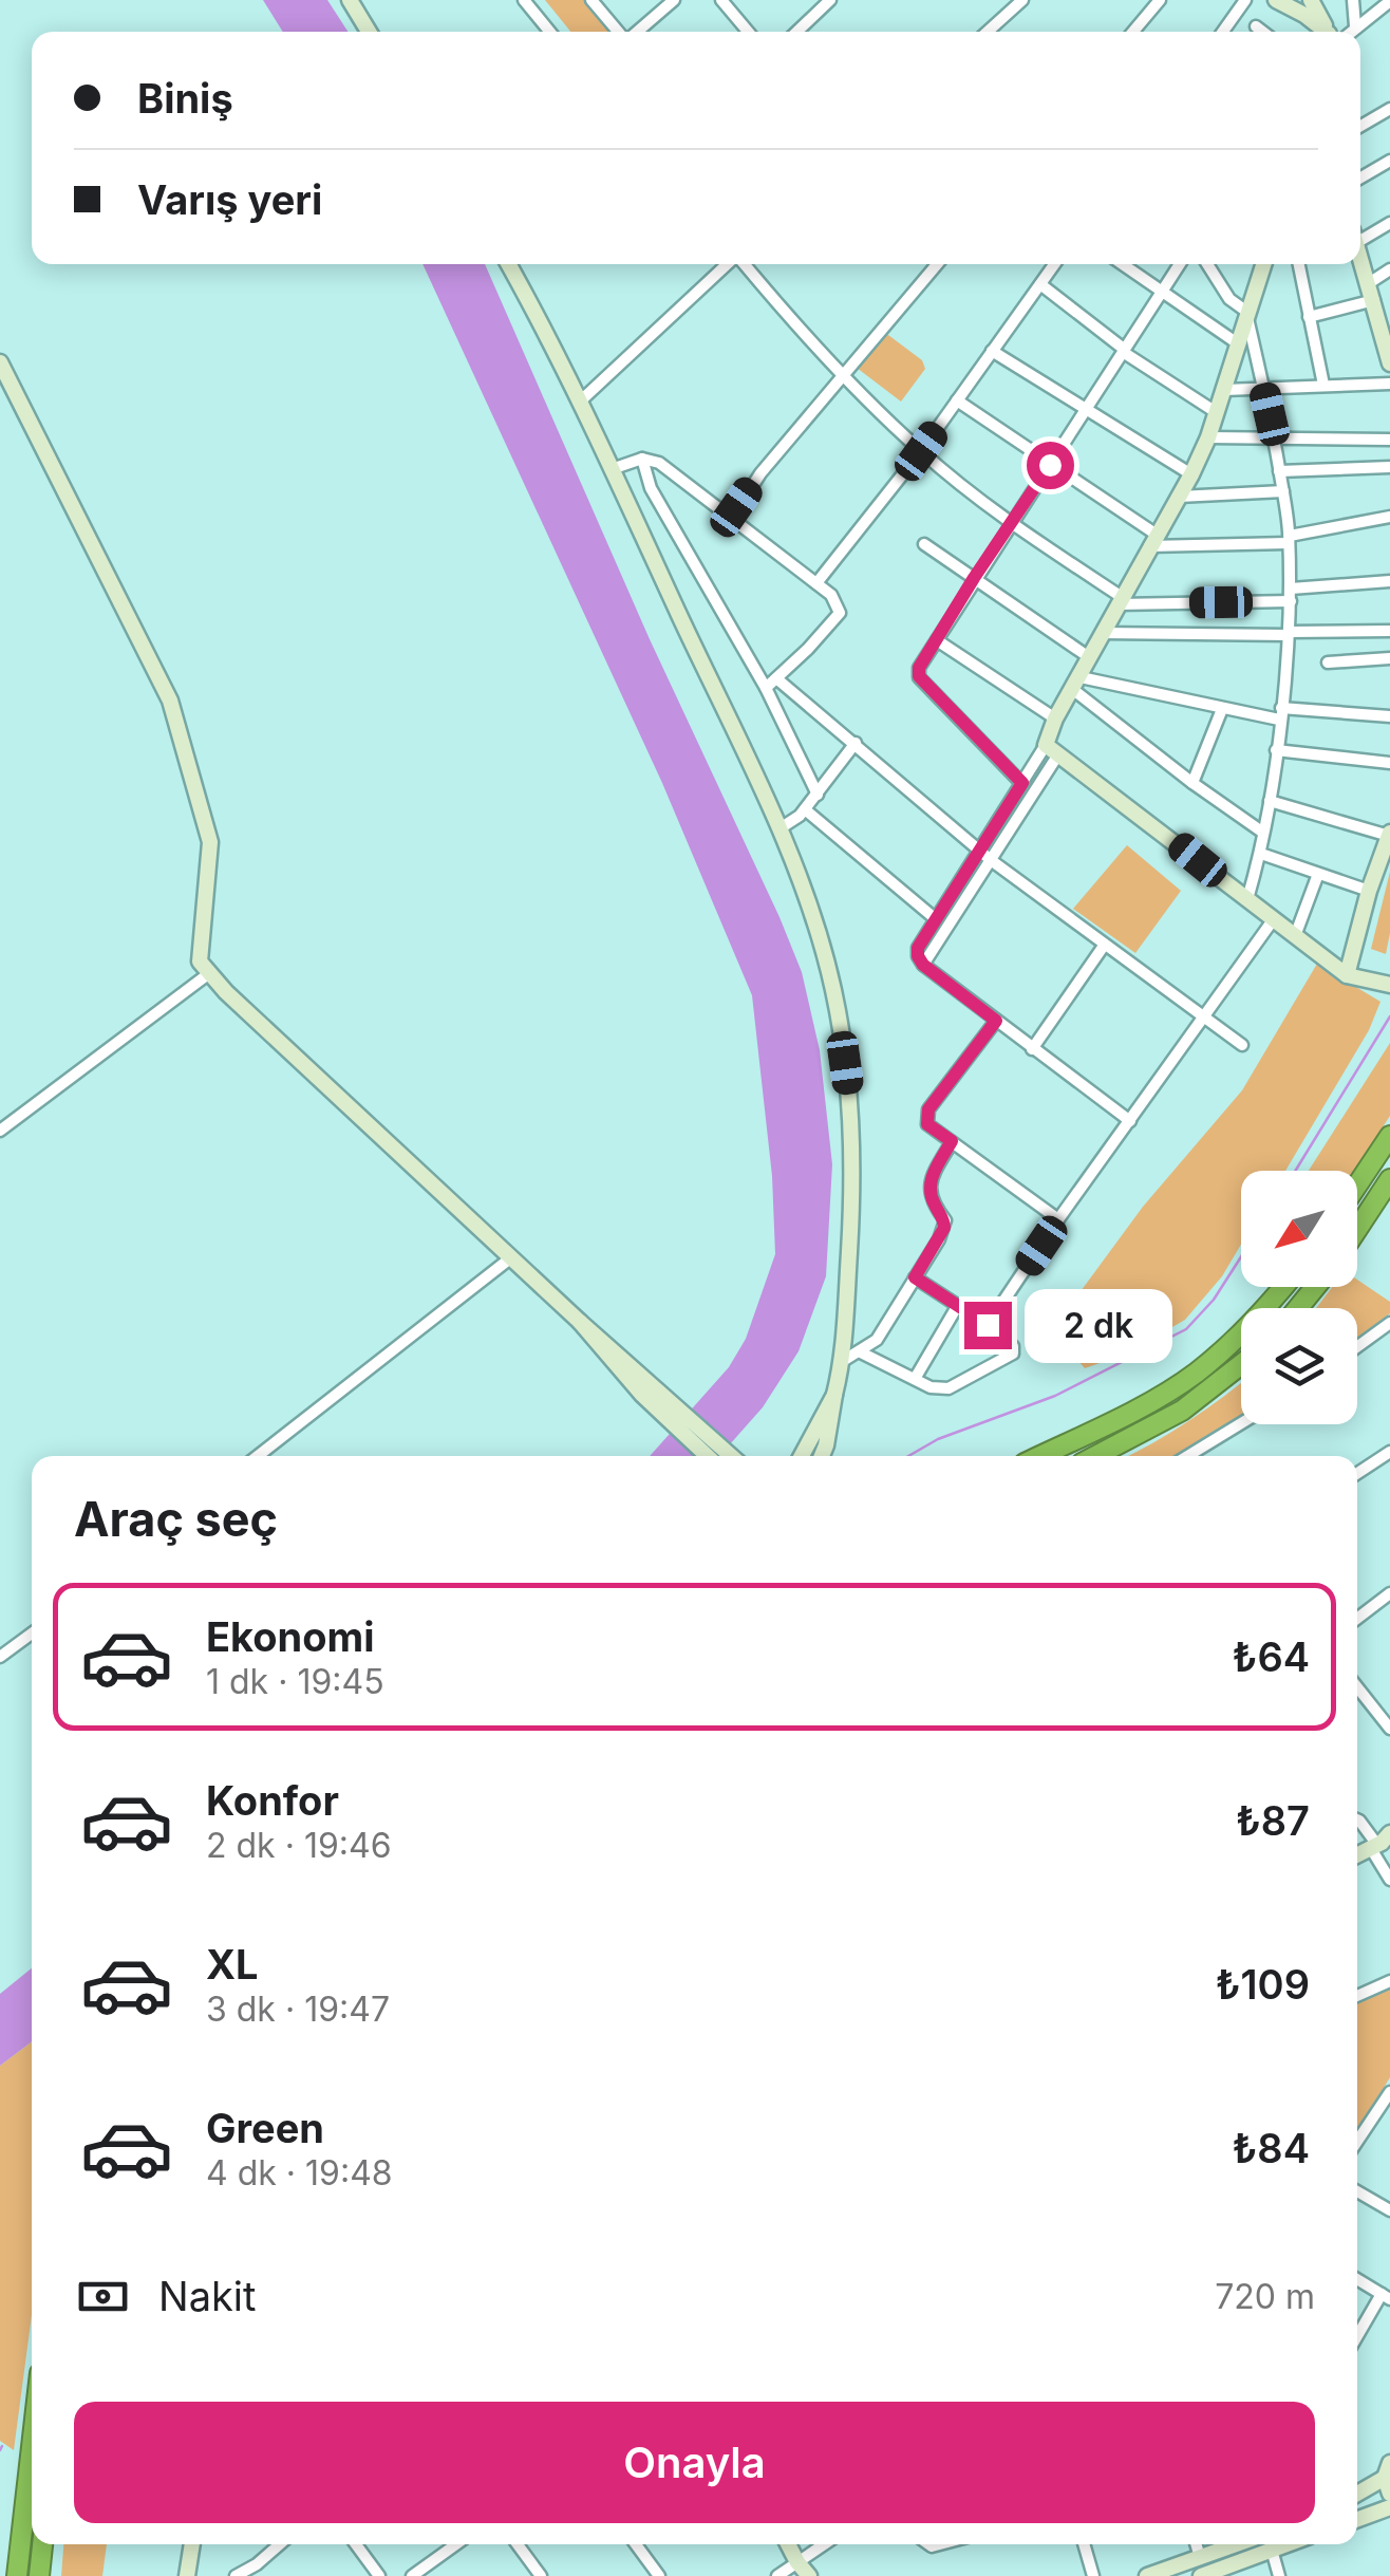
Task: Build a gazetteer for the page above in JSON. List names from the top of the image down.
{
  "north": "bottom left",
  "page": {
    "banner": ["Biniş", "Varış yeri"],
    "bubble": "2 dk",
    "heading": "Araç seç",
    "list": [
      {
        "name": "Ekonomi",
        "note": "1 dk · 19:45",
        "value": "₺64"
      },
      {
        "name": "Konfor",
        "note": "2 dk · 19:46",
        "value": "₺87"
      },
      {
        "name": "XL",
        "note": "3 dk · 19:47",
        "value": "₺109"
      },
      {
        "name": "Green",
        "note": "4 dk · 19:48",
        "value": "₺84"
      }
    ],
    "pay": ["Nakit", "720 m"],
    "buttons": "Onayla"
  }
}
